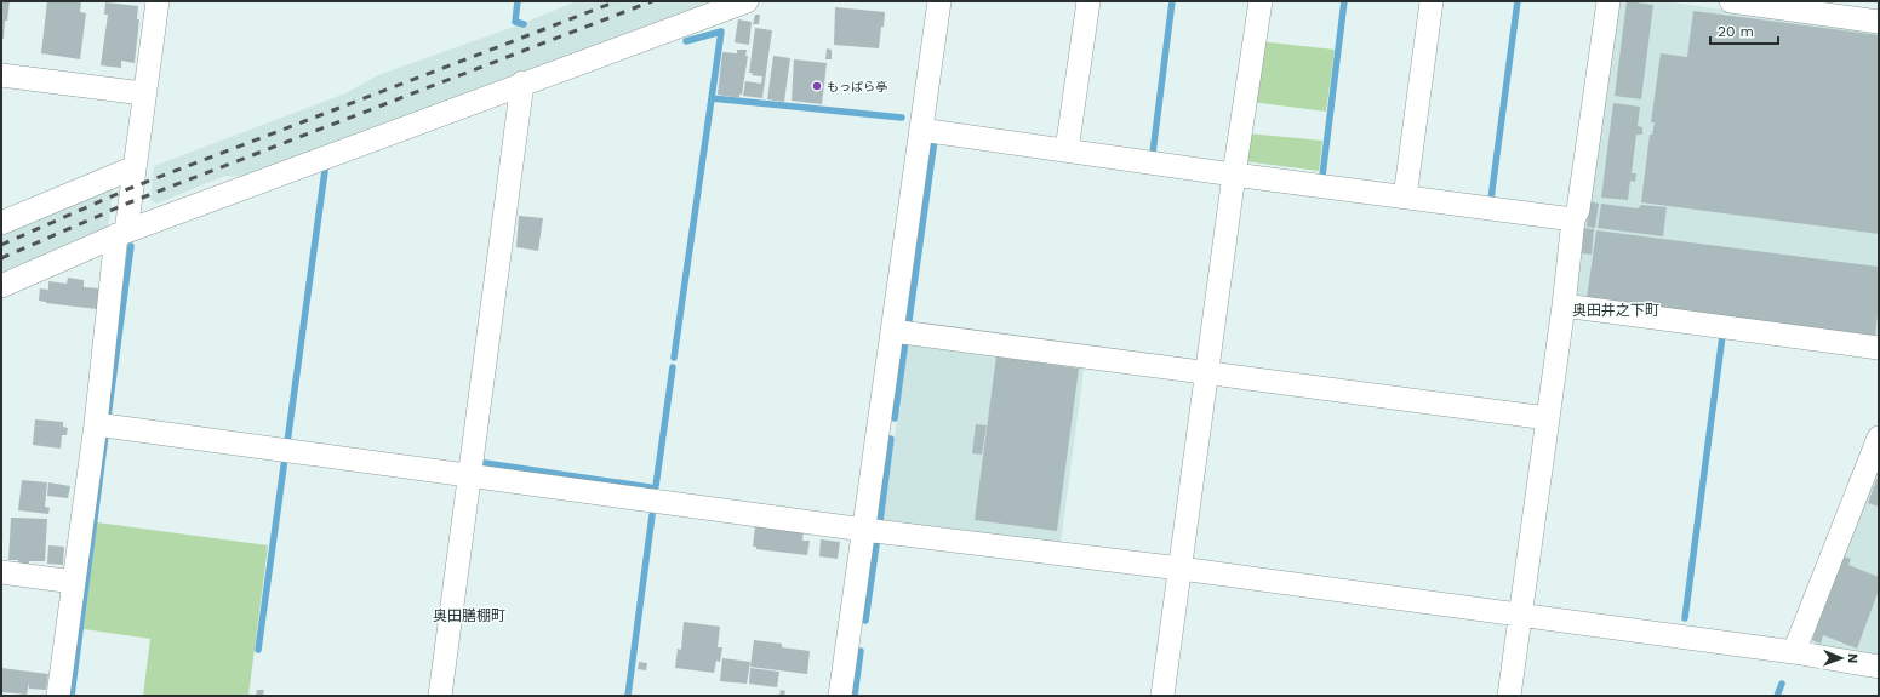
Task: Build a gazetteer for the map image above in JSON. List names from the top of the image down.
{
  "districts": ["奥田井之下町", "奥田膳棚町"],
  "places": ["もっぱら亭"],
  "scale_bar": "20 m",
  "north": "right"
}
